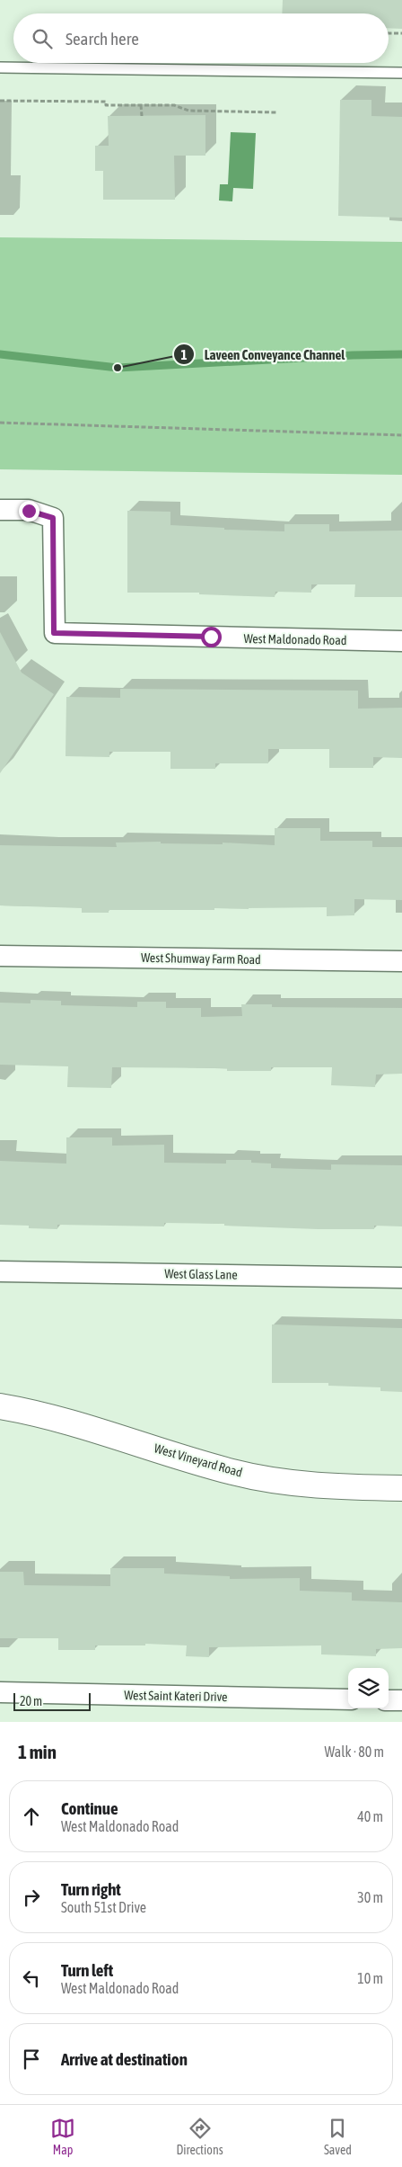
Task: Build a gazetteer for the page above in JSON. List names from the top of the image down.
{
  "streets": {
    "street": [
      "West Maldonado Road",
      "West Shumway Farm Road",
      "West Glass Lane",
      "West Vineyard Road",
      "West Saint Kateri Drive"
    ]
  },
  "places": ["Laveen Conveyance Channel"],
  "scale_bar": "20 m",
  "page": {
    "search": "Search here",
    "scale": "20 m",
    "heading": ["1 min", "Walk · 80 m"],
    "list": [
      ["Continue", "West Maldonado Road", "40 m"],
      ["Turn right", "South 51st Drive", "30 m"],
      ["Turn left", "West Maldonado Road", "10 m"],
      "Arrive at destination"
    ],
    "nav": ["Map", "Directions", "Saved"]
  }
}
